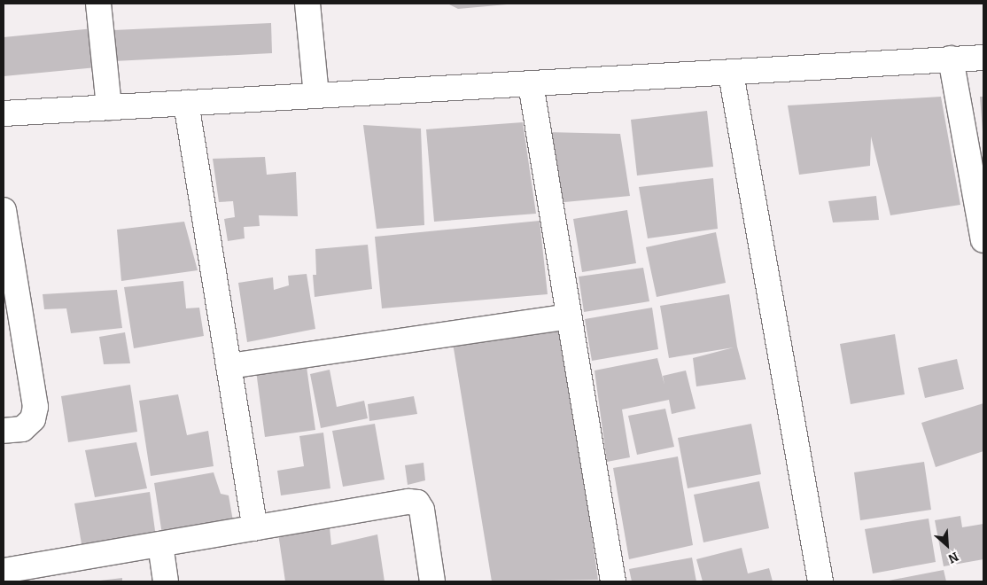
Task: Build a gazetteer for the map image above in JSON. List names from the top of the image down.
{
  "north": "bottom right"
}
